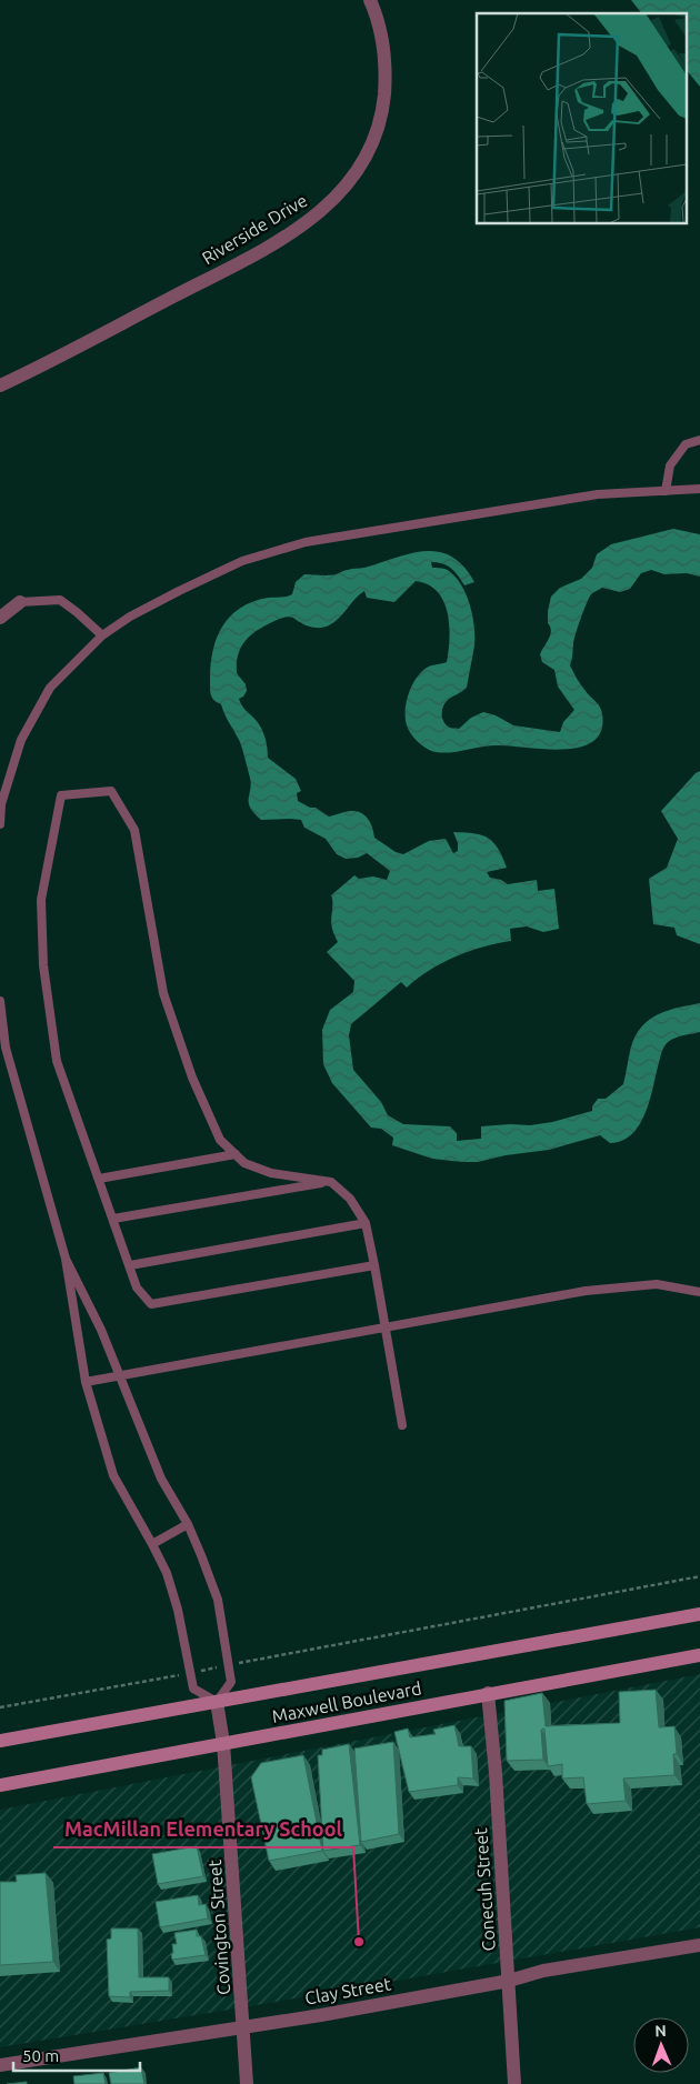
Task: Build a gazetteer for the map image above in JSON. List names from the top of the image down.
{
  "streets": {
    "main road": ["Maxwell Boulevard"],
    "street": [
      "Riverside Drive",
      "Conecuh Street",
      "Covington Street",
      "Clay Street"
    ]
  },
  "crossings": [
    ["Maxwell Boulevard", "Conecuh Street"],
    ["Maxwell Boulevard", "Covington Street"],
    ["Conecuh Street", "Clay Street"],
    ["Covington Street", "Clay Street"]
  ],
  "places": ["MacMillan Elementary School"],
  "scale_bar": "50 m",
  "north": "top"
}
